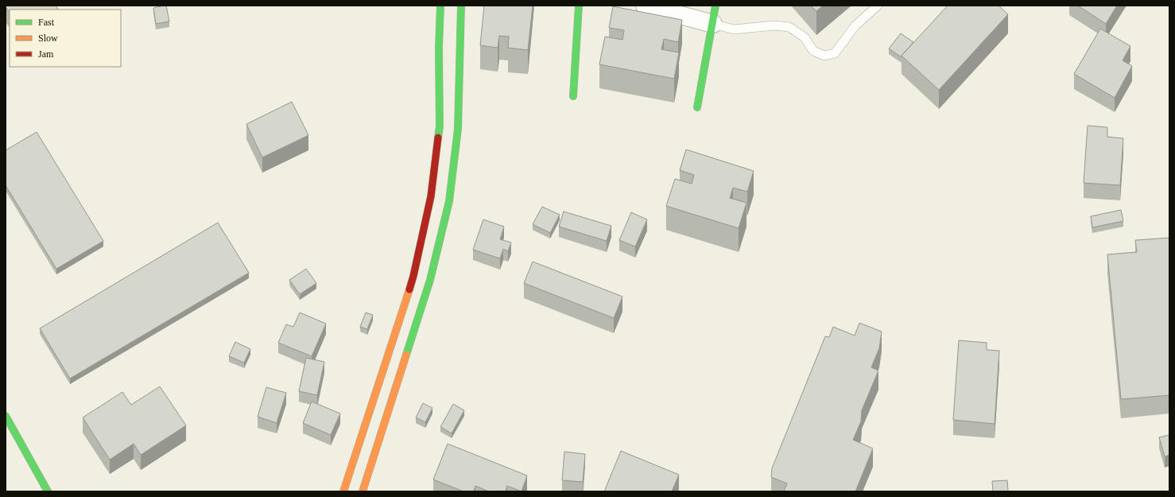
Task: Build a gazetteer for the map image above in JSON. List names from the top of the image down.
{
  "legend": ["Fast", "Slow", "Jam"]
}
